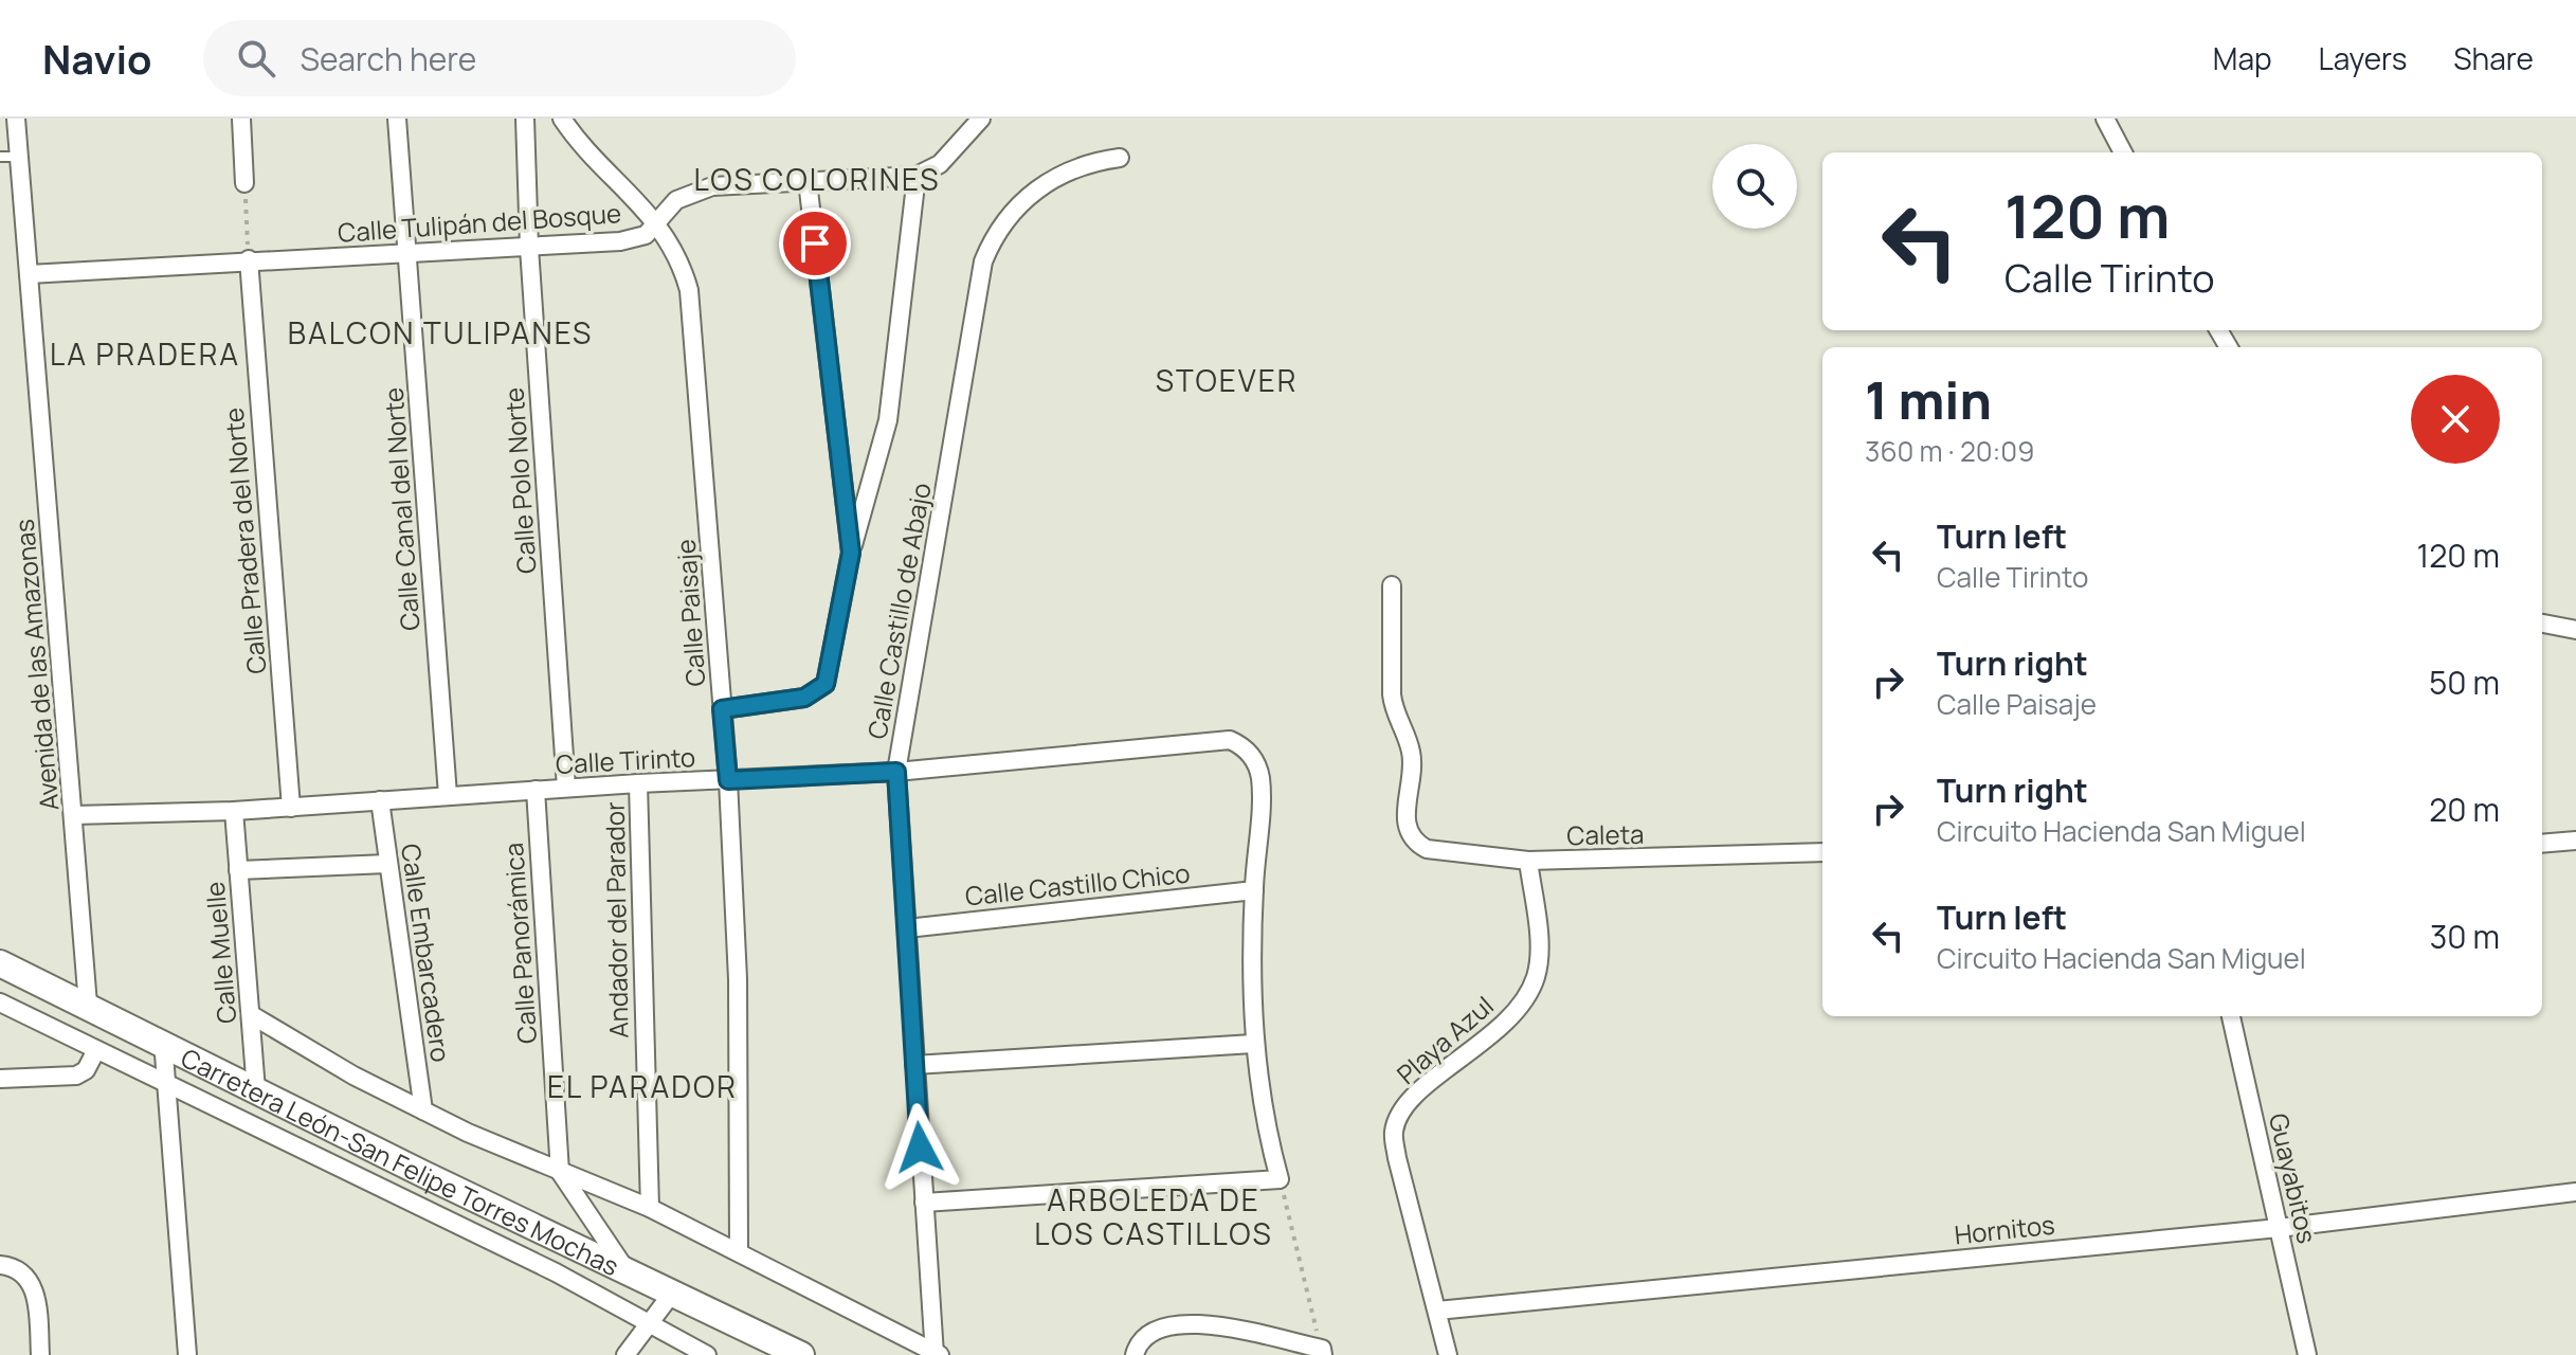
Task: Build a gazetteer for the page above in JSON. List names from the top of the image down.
{
  "streets": {
    "main road": ["Carretera León-San Felipe Torres Mochas"],
    "street": [
      "Calle Tulipán del Bosque",
      "Calle Polo Norte",
      "Calle Canal del Norte",
      "Calle Pradera del Norte",
      "Calle Castillo de Abajo",
      "Calle Paisaje",
      "Avenida de las Amazonas",
      "Calle Tirinto",
      "Caleta",
      "Calle Castillo Chico",
      "Andador del Parador",
      "Calle Panorámica",
      "Calle Muelle",
      "Calle Embarcadero",
      "Playa Azul",
      "Guayabitos",
      "Hornitos"
    ]
  },
  "crossings": [
    ["Calle Tulipán del Bosque", "Calle Polo Norte"],
    ["Calle Tulipán del Bosque", "Calle Canal del Norte"],
    ["Calle Tulipán del Bosque", "Calle Pradera del Norte"],
    ["Calle Tulipán del Bosque", "Calle Paisaje"],
    ["Calle Tulipán del Bosque", "Avenida de las Amazonas"],
    ["Calle Polo Norte", "Calle Tirinto"],
    ["Calle Canal del Norte", "Calle Tirinto"],
    ["Calle Pradera del Norte", "Calle Tirinto"],
    ["Calle Castillo de Abajo", "Calle Tirinto"],
    ["Calle Castillo de Abajo", "Calle Castillo Chico"],
    ["Calle Paisaje", "Calle Tirinto"],
    ["Avenida de las Amazonas", "Calle Tirinto"],
    ["Avenida de las Amazonas", "Carretera León-San Felipe Torres Mochas"],
    ["Calle Tirinto", "Calle Castillo Chico"],
    ["Calle Tirinto", "Andador del Parador"],
    ["Calle Tirinto", "Calle Panorámica"],
    ["Calle Tirinto", "Calle Muelle"],
    ["Calle Tirinto", "Calle Embarcadero"],
    ["Caleta", "Playa Azul"],
    ["Calle Muelle", "Carretera León-San Felipe Torres Mochas"],
    ["Playa Azul", "Hornitos"],
    ["Guayabitos", "Hornitos"]
  ],
  "districts": [
    "LOS COLORINES",
    "BALCON TULIPANES",
    "LA PRADERA",
    "STOEVER",
    "EL PARADOR",
    "ARBOLEDA DE LOS CASTILLOS"
  ],
  "page": {
    "header": "Navio",
    "search": "Search here",
    "nav": ["Map", "Layers", "Share"],
    "turn": ["120 m", "Calle Tirinto"],
    "heading": ["1 min", "360 m · 20:09"],
    "list": [
      {
        "name": "Turn left",
        "note": "Calle Tirinto",
        "value": "120 m"
      },
      {
        "name": "Turn right",
        "note": "Calle Paisaje",
        "value": "50 m"
      },
      {
        "name": "Turn right",
        "note": "Circuito Hacienda San Miguel",
        "value": "20 m"
      },
      {
        "name": "Turn left",
        "note": "Circuito Hacienda San Miguel",
        "value": "30 m"
      }
    ]
  }
}
